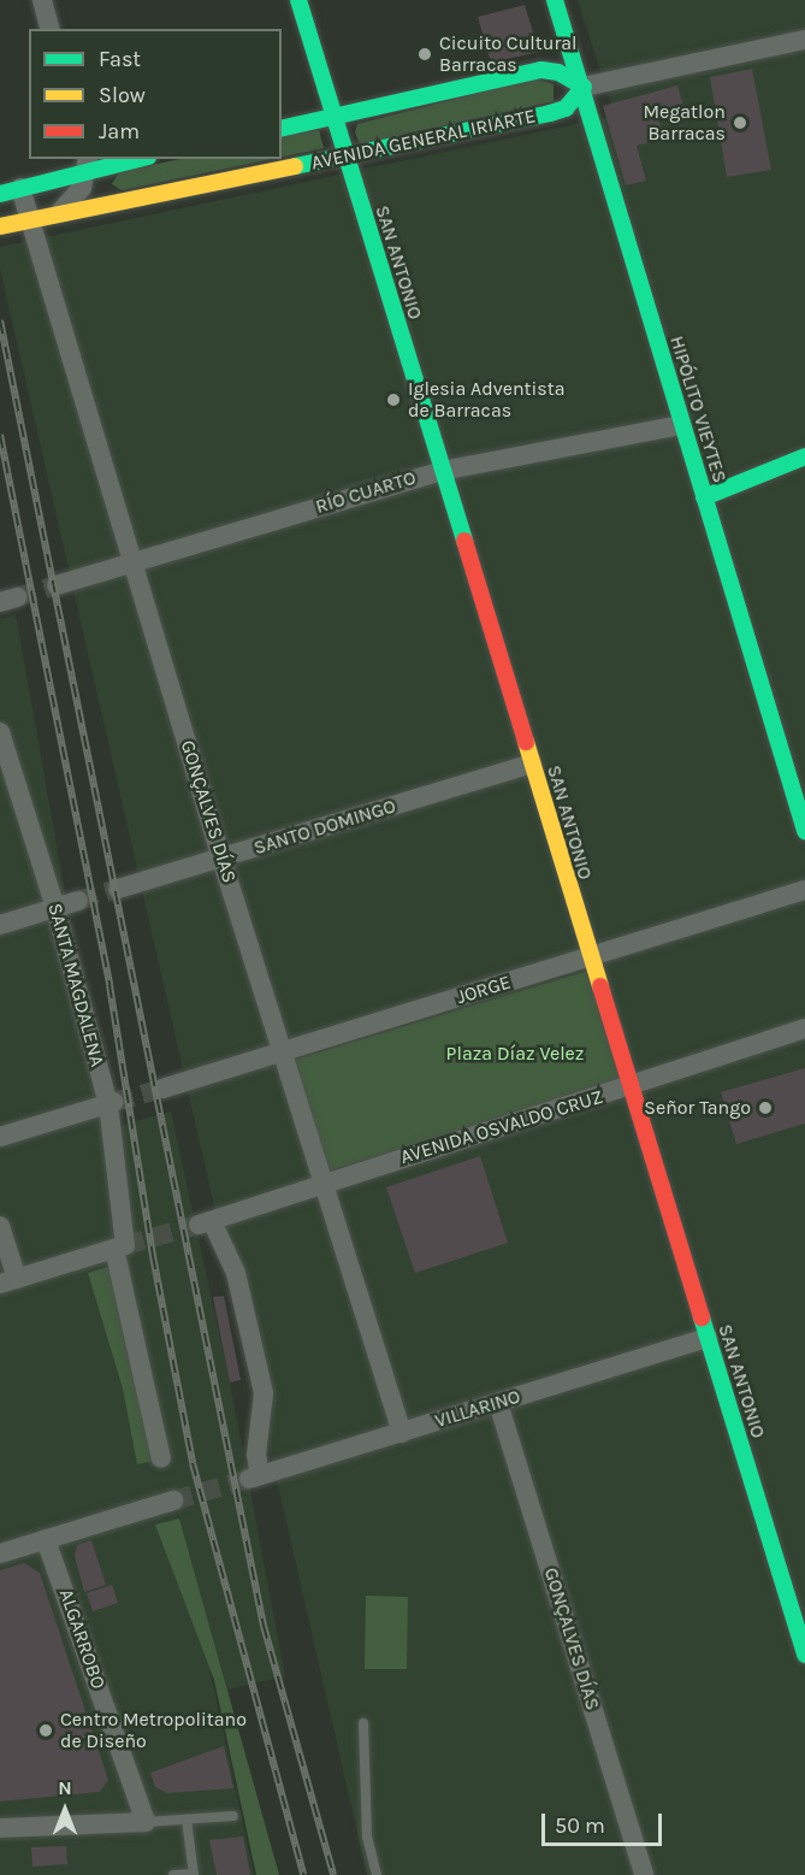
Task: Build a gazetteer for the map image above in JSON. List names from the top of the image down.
{
  "streets": {
    "main road": ["AVENIDA GENERAL IRIARTE", "SAN ANTONIO", "HIPÓLITO VIEYTES"],
    "street": [
      "RÍO CUARTO",
      "GONÇALVES DÍAS",
      "SANTO DOMINGO",
      "SANTA MAGDALENA",
      "JORGE",
      "AVENIDA OSVALDO CRUZ",
      "VILLARINO",
      "ALGARROBO"
    ]
  },
  "crossings": [
    ["AVENIDA GENERAL IRIARTE", "SAN ANTONIO"],
    ["AVENIDA GENERAL IRIARTE", "HIPÓLITO VIEYTES"],
    ["AVENIDA GENERAL IRIARTE", "GONÇALVES DÍAS"],
    ["SAN ANTONIO", "RÍO CUARTO"],
    ["SAN ANTONIO", "SANTO DOMINGO"],
    ["SAN ANTONIO", "JORGE"],
    ["SAN ANTONIO", "AVENIDA OSVALDO CRUZ"],
    ["SAN ANTONIO", "VILLARINO"],
    ["HIPÓLITO VIEYTES", "RÍO CUARTO"],
    ["RÍO CUARTO", "GONÇALVES DÍAS"],
    ["GONÇALVES DÍAS", "SANTO DOMINGO"],
    ["GONÇALVES DÍAS", "JORGE"],
    ["GONÇALVES DÍAS", "AVENIDA OSVALDO CRUZ"],
    ["GONÇALVES DÍAS", "VILLARINO"],
    ["AVENIDA OSVALDO CRUZ", "VILLARINO"]
  ],
  "parks": ["Plaza Díaz Velez"],
  "places": [
    "Cicuito Cultural Barracas",
    "Megatlon Barracas",
    "Iglesia Adventista de Barracas",
    "Señor Tango",
    "Centro Metropolitano de Diseño"
  ],
  "legend": ["Fast", "Slow", "Jam"],
  "scale_bar": "50 m",
  "north": "top"
}
